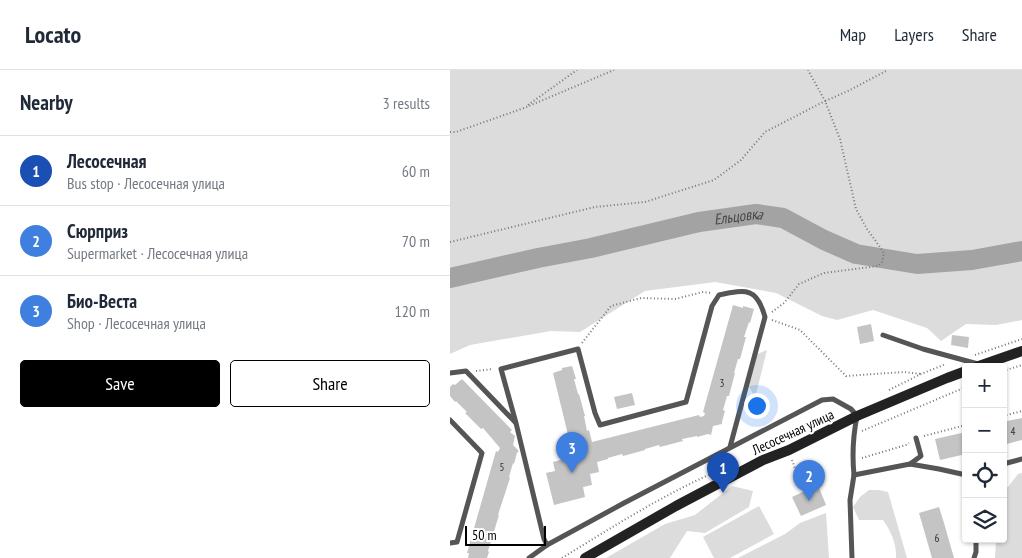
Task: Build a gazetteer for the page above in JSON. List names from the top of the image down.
{
  "streets": {
    "street": ["Лесосечная улица"]
  },
  "water": ["Ельцовка"],
  "house_numbers": [
    "3",
    "4",
    "5",
    "6"
  ],
  "scale_bar": "50 m",
  "page": {
    "header": "Locato",
    "nav": ["Map", "Layers", "Share"],
    "heading": ["Nearby", "3 results"],
    "list": [
      {
        "mark": "1",
        "name": "Лесосечная",
        "note": "Bus stop · Лесосечная улица",
        "value": "60 m"
      },
      {
        "mark": "2",
        "name": "Сюрприз",
        "note": "Supermarket · Лесосечная улица",
        "value": "70 m"
      },
      {
        "mark": "3",
        "name": "Био-Веста",
        "note": "Shop · Лесосечная улица",
        "value": "120 m"
      }
    ],
    "buttons": ["Save", "Share"],
    "map_buttons": ["+", "−"],
    "pins": ["3", "1", "2"],
    "scale": "50 m"
  }
}
